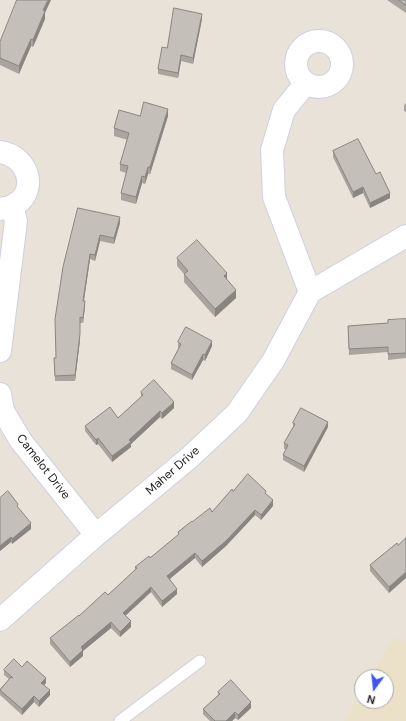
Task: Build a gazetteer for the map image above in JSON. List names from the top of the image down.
{
  "streets": {
    "street": ["Camelot Drive", "Maher Drive"]
  },
  "crossings": [
    ["Camelot Drive", "Maher Drive"]
  ],
  "north": "bottom"
}
